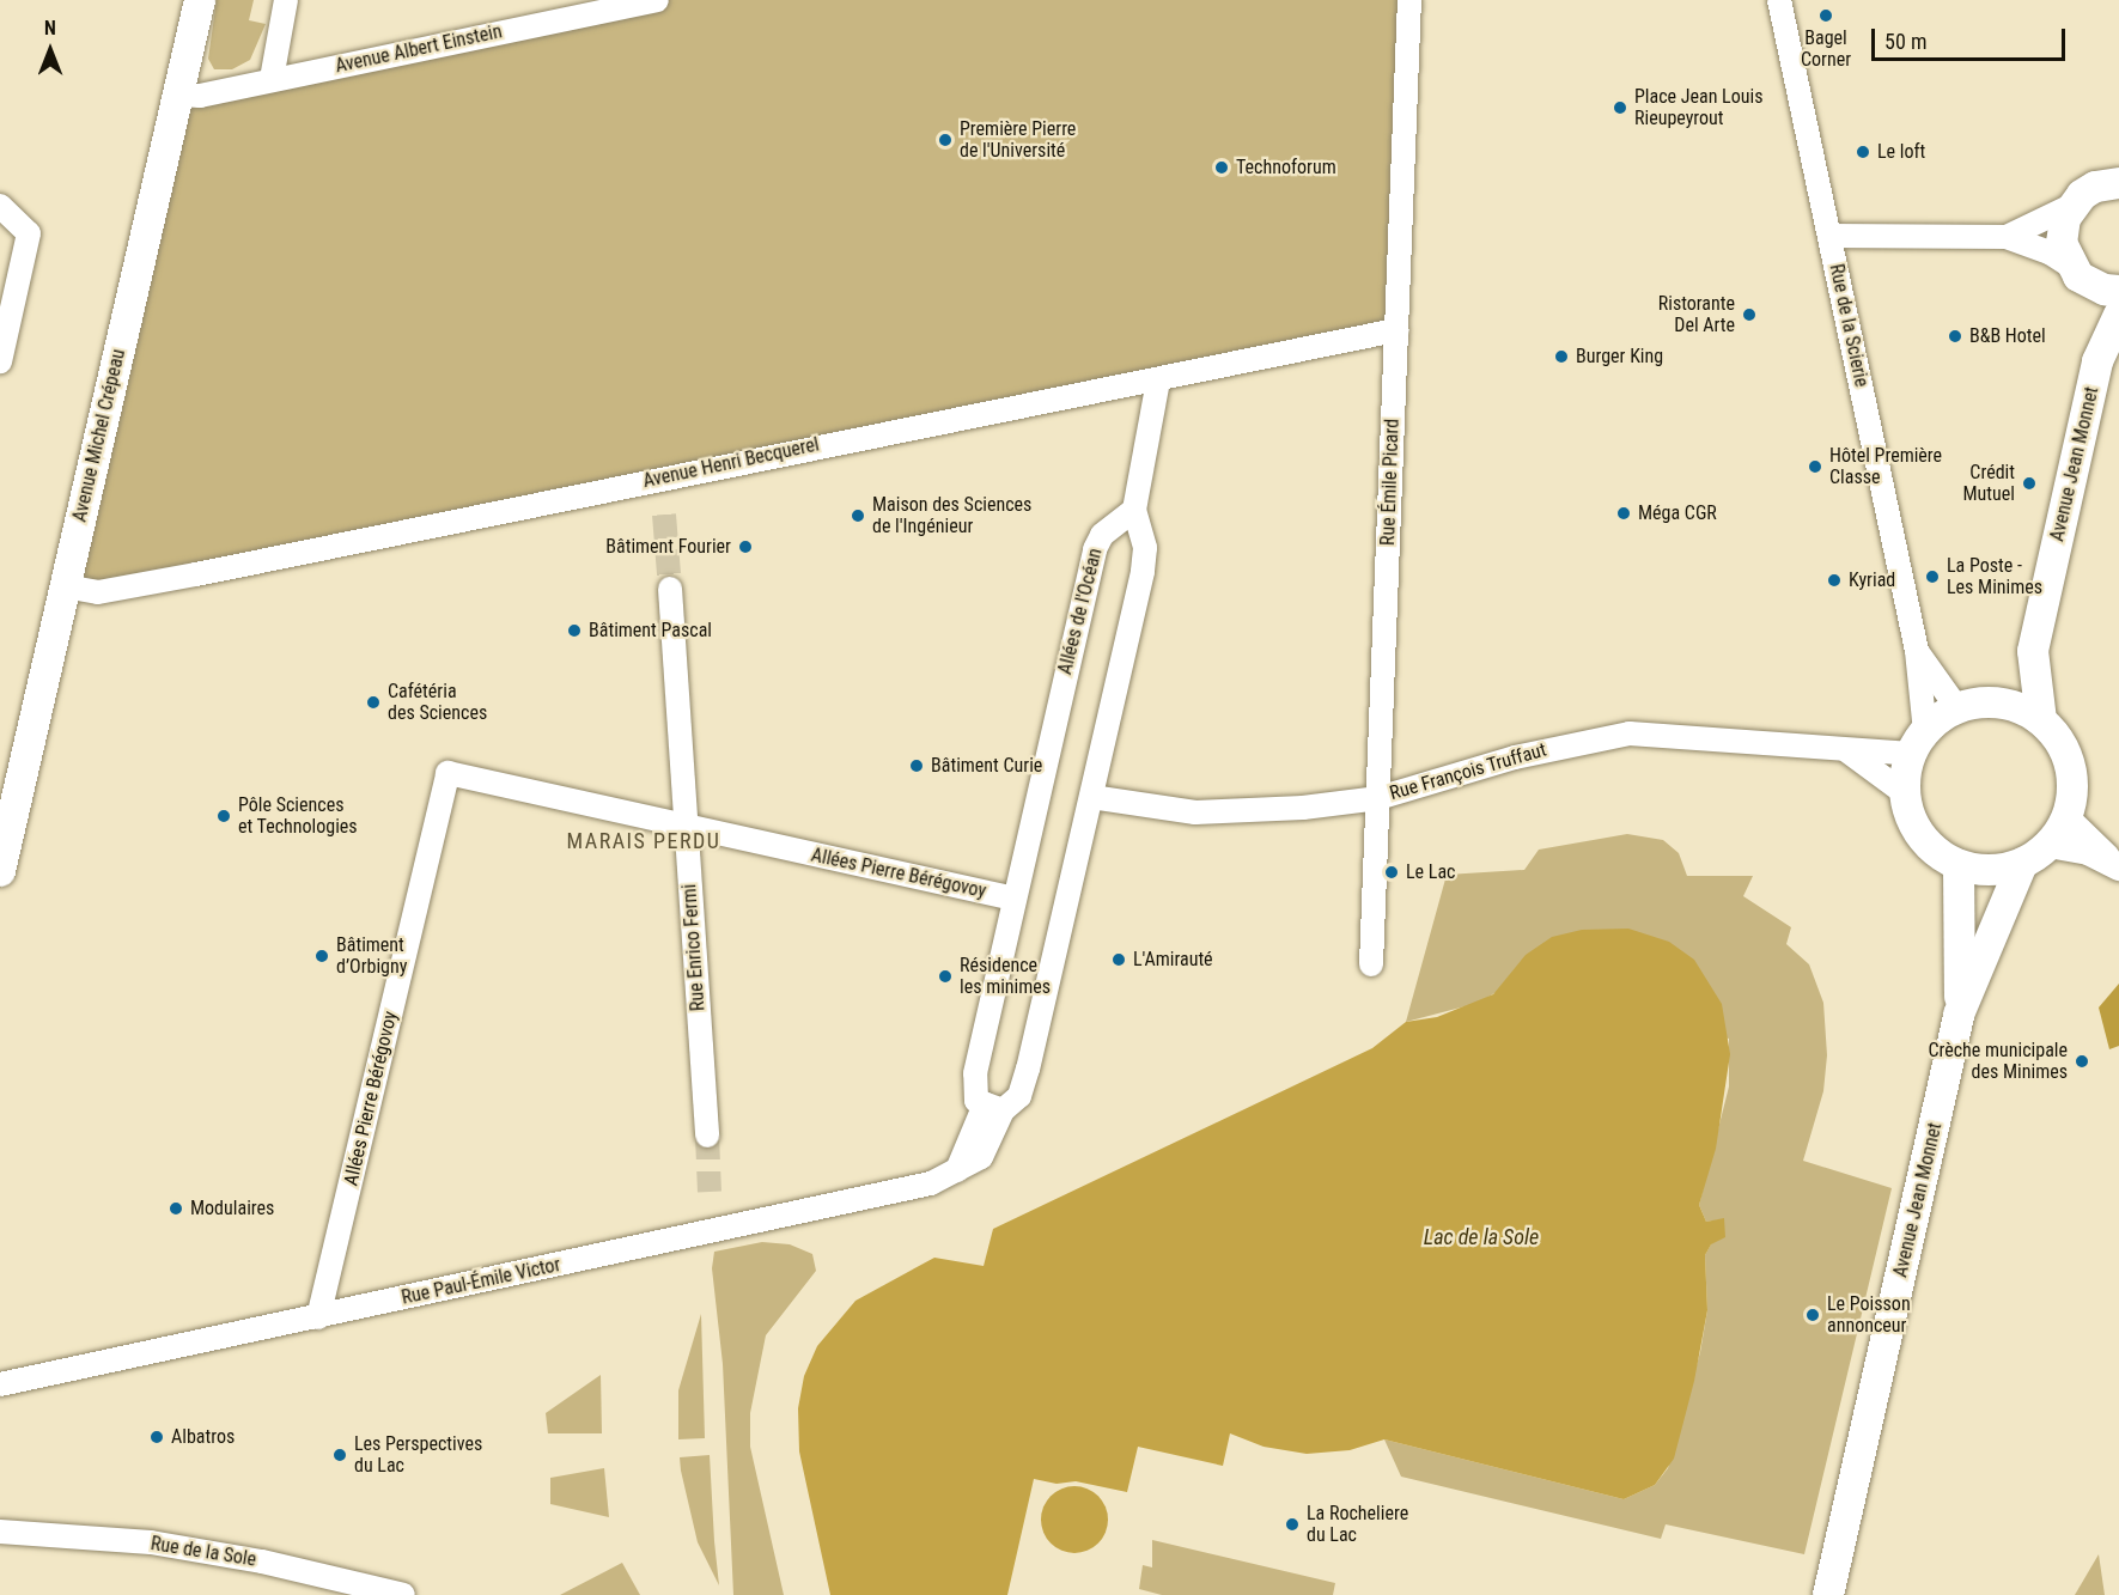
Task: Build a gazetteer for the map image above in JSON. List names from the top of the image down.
{
  "streets": {
    "street": [
      "Avenue Albert Einstein",
      "Rue de la Scierie",
      "Avenue Michel Crépeau",
      "Avenue Henri Becquerel",
      "Avenue Jean Monnet",
      "Rue Émile Picard",
      "Allées de l'Océan",
      "Rue François Truffaut",
      "Allées Pierre Bérégovoy",
      "Rue Enrico Fermi",
      "Rue Paul-Émile Victor",
      "Rue de la Sole"
    ]
  },
  "crossings": [
    ["Avenue Albert Einstein", "Avenue Michel Crépeau"],
    ["Rue de la Scierie", "Avenue Jean Monnet"],
    ["Rue de la Scierie", "Rue François Truffaut"],
    ["Avenue Michel Crépeau", "Avenue Henri Becquerel"],
    ["Avenue Henri Becquerel", "Rue Émile Picard"],
    ["Avenue Jean Monnet", "Rue François Truffaut"],
    ["Rue Émile Picard", "Rue François Truffaut"],
    ["Allées de l'Océan", "Allées Pierre Bérégovoy"],
    ["Allées de l'Océan", "Rue Paul-Émile Victor"],
    ["Allées Pierre Bérégovoy", "Rue Enrico Fermi"],
    ["Allées Pierre Bérégovoy", "Rue Paul-Émile Victor"]
  ],
  "districts": ["MARAIS PERDU"],
  "water": ["Lac de la Sole"],
  "places": [
    "Bagel Corner",
    "Place Jean Louis Rieupeyrout",
    "Première Pierre de l'Université",
    "Le loft",
    "Technoforum",
    "Ristorante Del Arte",
    "B&B Hotel",
    "Burger King",
    "Hôtel Première Classe",
    "Crédit Mutuel",
    "Méga CGR",
    "Maison des Sciences de l'Ingénieur",
    "Bâtiment Fourier",
    "La Poste - Les Minimes",
    "Kyriad",
    "Bâtiment Pascal",
    "Cafétéria des Sciences",
    "Bâtiment Curie",
    "Pôle Sciences et Technologies",
    "Le Lac",
    "Bâtiment d’Orbigny",
    "L'Amirauté",
    "Résidence les minimes",
    "Crèche municipale des Minimes",
    "Modulaires",
    "Le Poisson annonceur",
    "Albatros",
    "Les Perspectives du Lac",
    "La Rocheliere du Lac"
  ],
  "scale_bar": "50 m",
  "north": "top"
}
